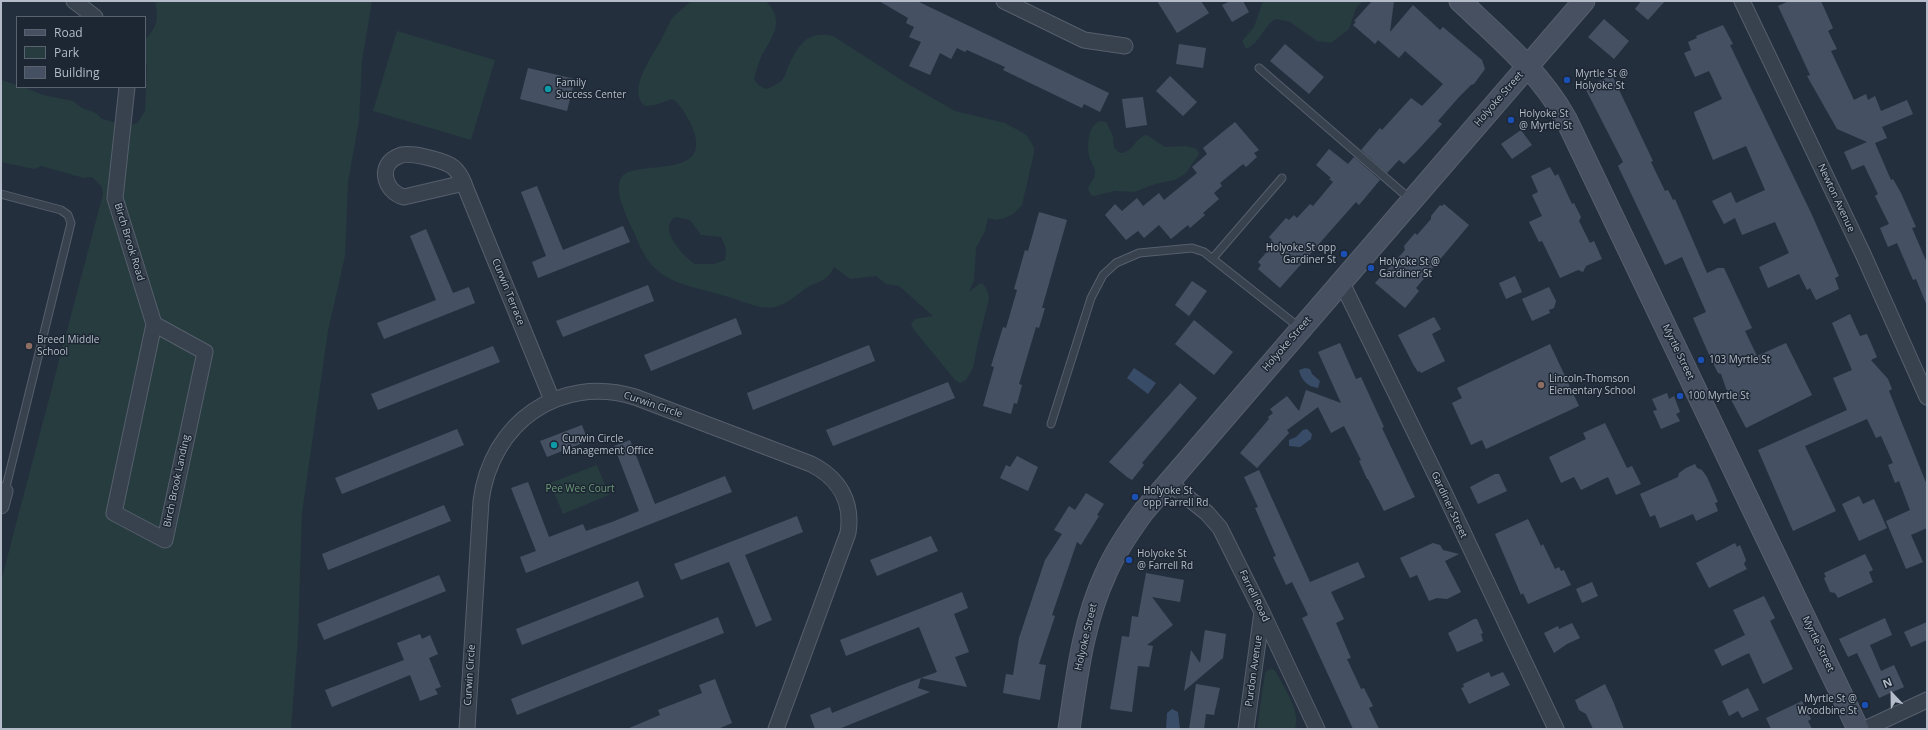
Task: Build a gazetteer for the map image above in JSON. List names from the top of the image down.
{
  "streets": {
    "main road": ["Holyoke Street", "Myrtle Street"],
    "street": [
      "Newton Avenue",
      "Birch Brook Road",
      "Curwin Terrace",
      "Curwin Circle",
      "Birch Brook Landing",
      "Gardiner Street",
      "Farrell Road",
      "Purdon Avenue"
    ]
  },
  "crossings": [
    ["Holyoke Street", "Myrtle Street"],
    ["Holyoke Street", "Gardiner Street"],
    ["Holyoke Street", "Farrell Road"],
    ["Birch Brook Road", "Birch Brook Landing"],
    ["Curwin Terrace", "Curwin Circle"],
    ["Farrell Road", "Purdon Avenue"]
  ],
  "parks": ["Pee Wee Court"],
  "places": [
    "Myrtle St @ Holyoke St",
    "Family Success Center",
    "Holyoke St @ Myrtle St",
    "Holyoke St opp Gardiner St",
    "Holyoke St @ Gardiner St",
    "Breed Middle School",
    "103 Myrtle St",
    "Lincoln-Thomson Elementary School",
    "100 Myrtle St",
    "Curwin Circle Management Office",
    "Holyoke St opp Farrell Rd",
    "Holyoke St @ Farrell Rd",
    "Myrtle St @ Woodbine St"
  ],
  "legend": ["Road", "Park", "Building"],
  "north": "top"
}
